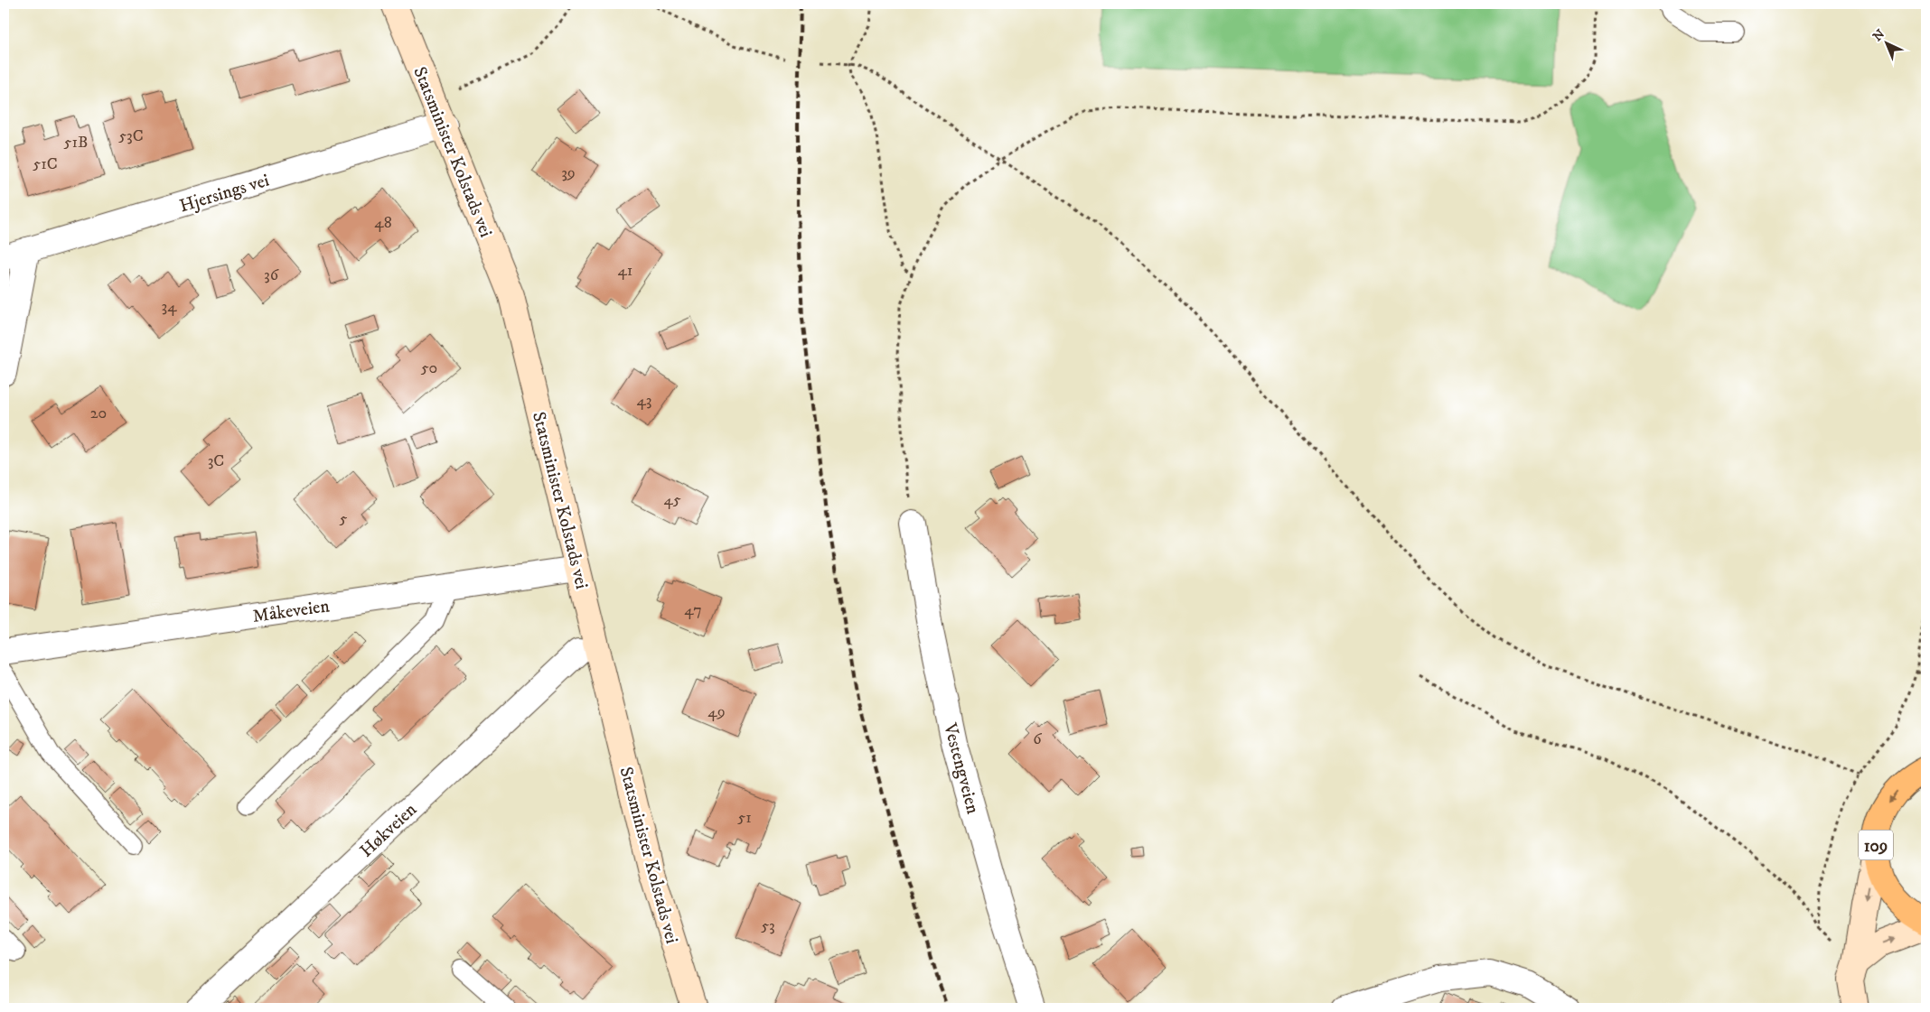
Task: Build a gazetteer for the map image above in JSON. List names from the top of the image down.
{
  "streets": {
    "main road": ["109"],
    "street": [
      "Statsminister Kolstads vei",
      "Hjersings vei",
      "Måkeveien",
      "Vestengveien",
      "Høkveien"
    ]
  },
  "crossings": [
    ["Statsminister Kolstads vei", "Hjersings vei"],
    ["Statsminister Kolstads vei", "Måkeveien"]
  ],
  "house_numbers": [
    "53C",
    "51B",
    "51C",
    "39",
    "48",
    "41",
    "36",
    "34",
    "50",
    "43",
    "20",
    "3C",
    "45",
    "5",
    "47",
    "49",
    "6",
    "51",
    "53"
  ],
  "north": "top left"
}
